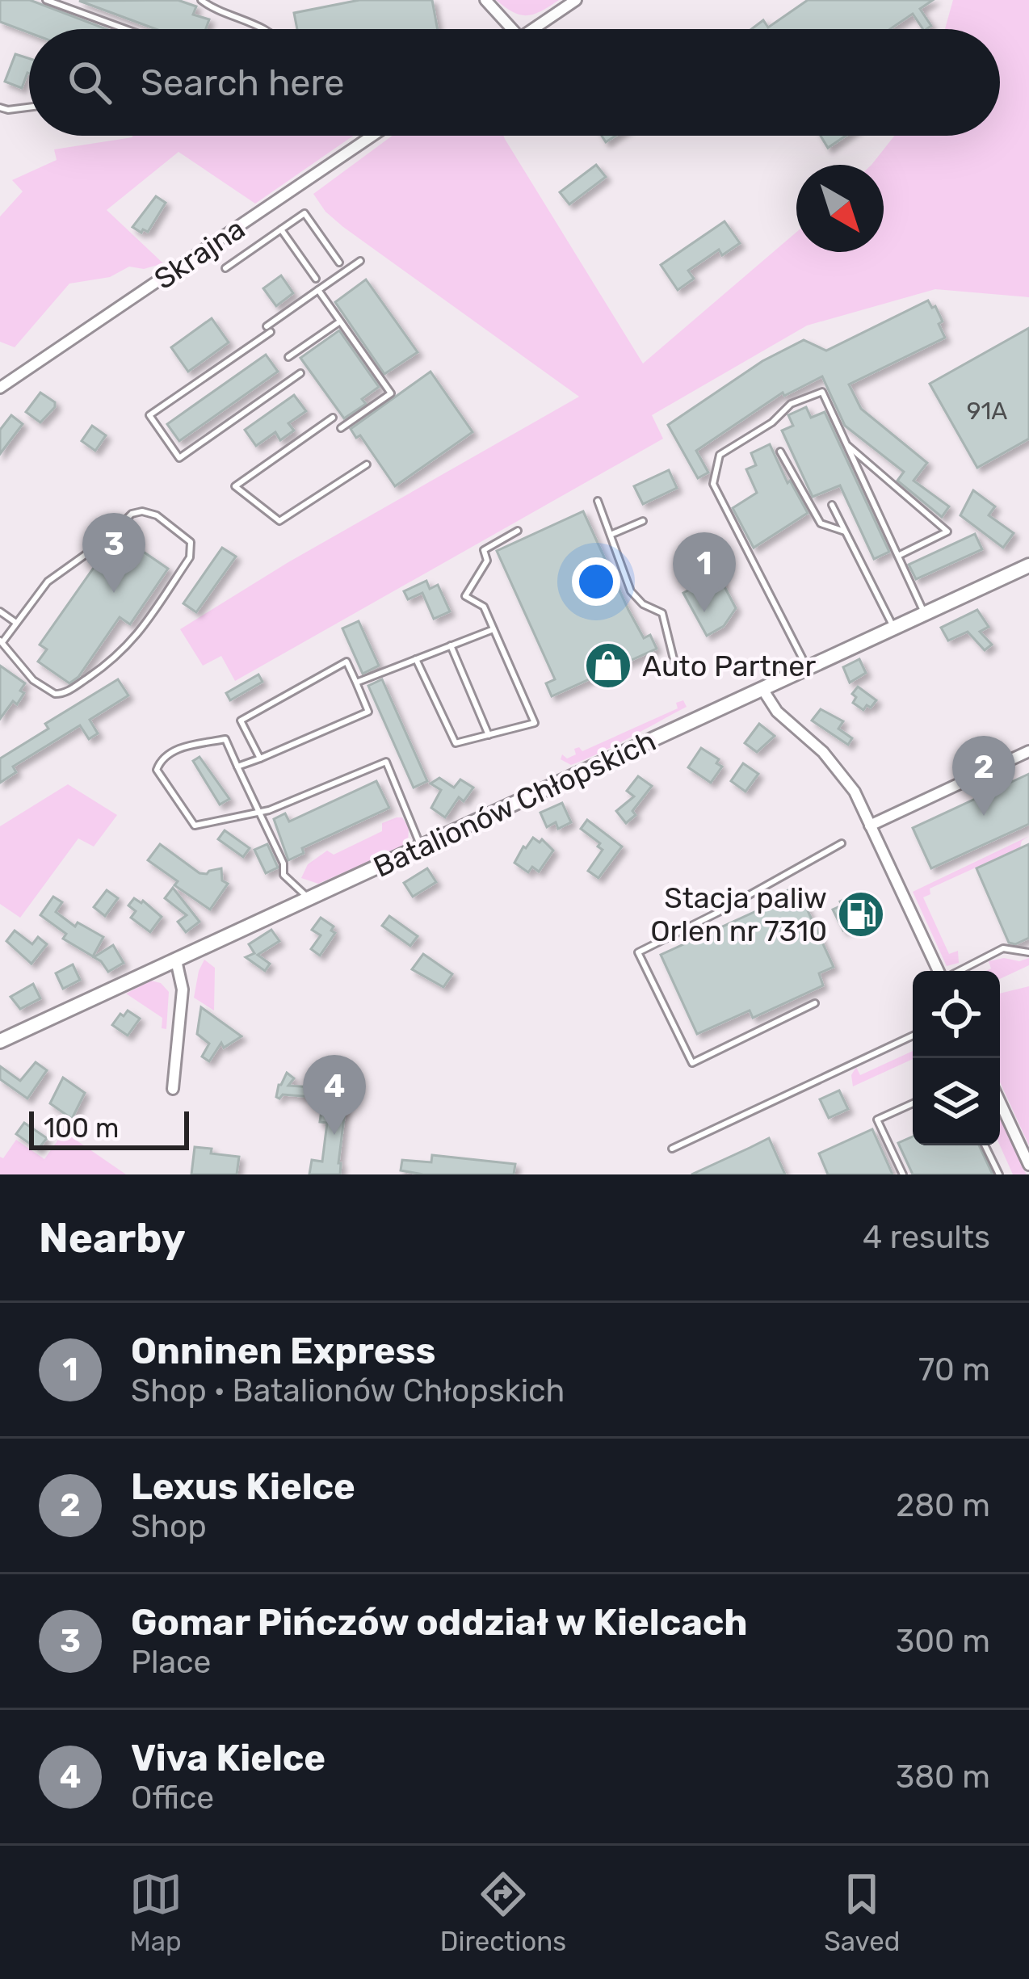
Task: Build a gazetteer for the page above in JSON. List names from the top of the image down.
{
  "streets": {
    "street": ["Skrajna", "Batalionów Chłopskich"]
  },
  "places": {
    "shop": ["Auto Partner"],
    "fuel station": ["Stacja paliw Orlen nr 7310"]
  },
  "house_numbers": ["91A"],
  "scale_bar": "100 m",
  "north": "bottom right",
  "page": {
    "search": "Search here",
    "pins": [
      "3",
      "1",
      "2",
      "4"
    ],
    "scale": "100 m",
    "heading": ["Nearby", "4 results"],
    "list": [
      {
        "mark": "1",
        "name": "Onninen Express",
        "note": "Shop · Batalionów Chłopskich",
        "value": "70 m"
      },
      {
        "mark": "2",
        "name": "Lexus Kielce",
        "note": "Shop",
        "value": "280 m"
      },
      {
        "mark": "3",
        "name": "Gomar Pińczów oddział w Kielcach",
        "note": "Place",
        "value": "300 m"
      },
      {
        "mark": "4",
        "name": "Viva Kielce",
        "note": "Office",
        "value": "380 m"
      }
    ],
    "nav": ["Map", "Directions", "Saved"]
  }
}
